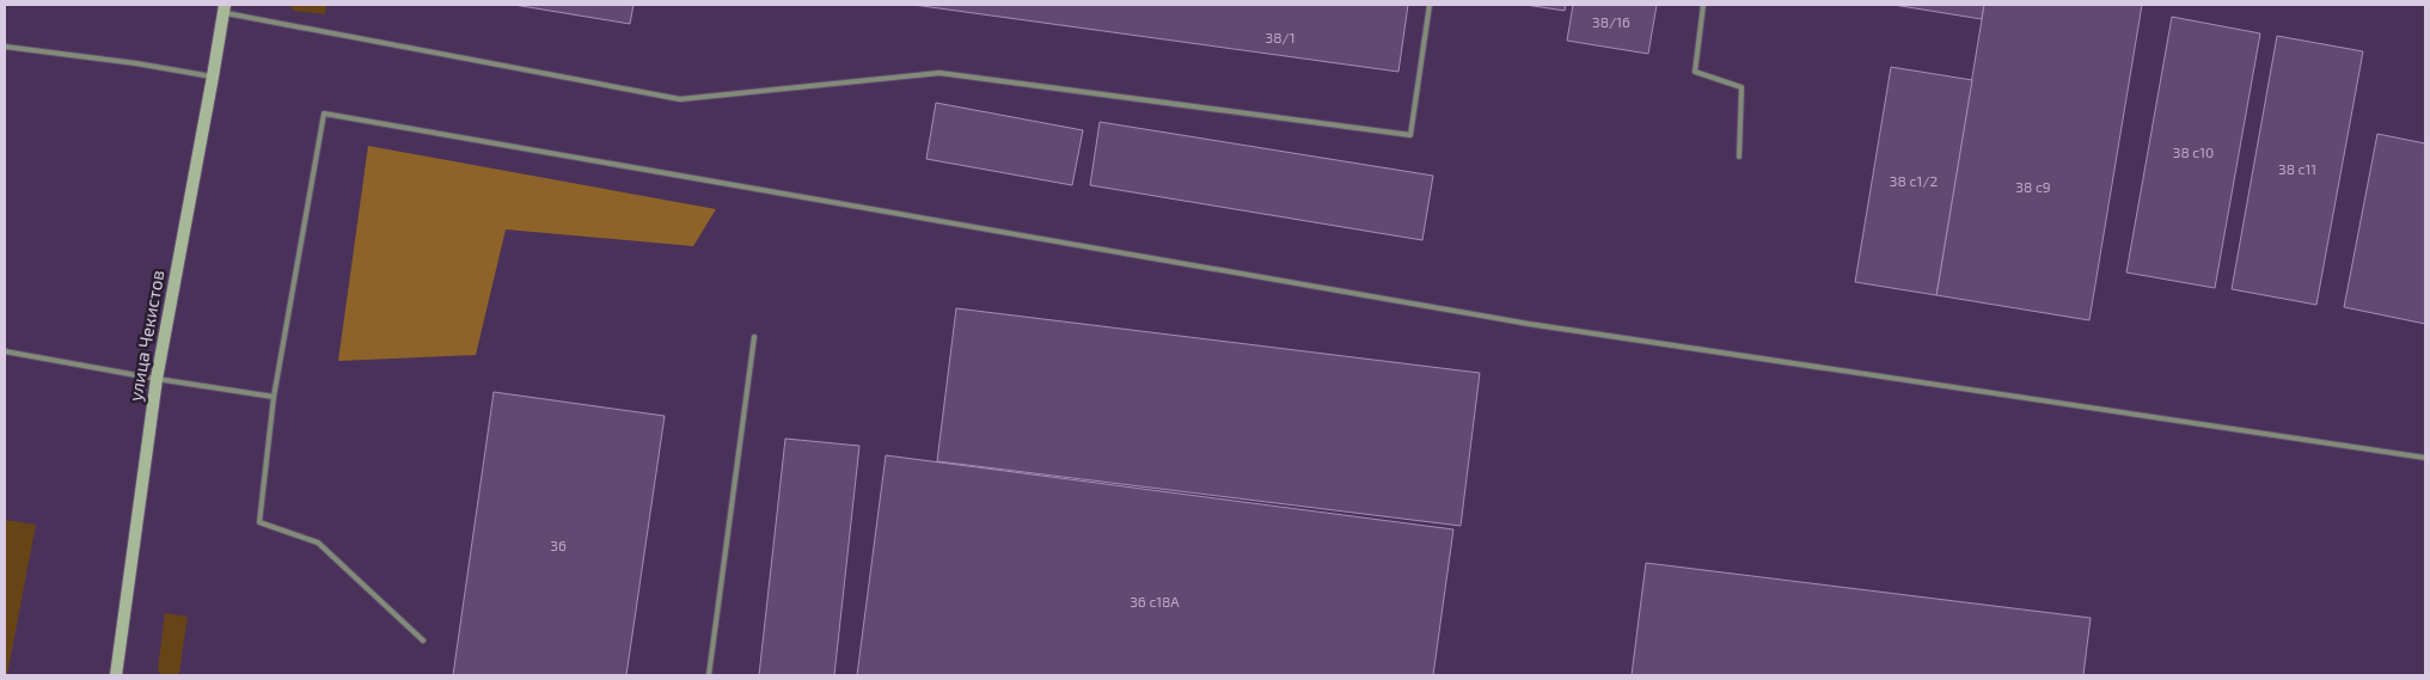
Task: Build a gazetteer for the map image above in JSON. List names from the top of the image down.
{
  "streets": {
    "main road": ["улица Чекистов"]
  },
  "house_numbers": [
    "38/16",
    "38/1",
    "38 с10",
    "38 с11",
    "38 с1/2",
    "38 с9",
    "36",
    "36 с18А"
  ]
}
